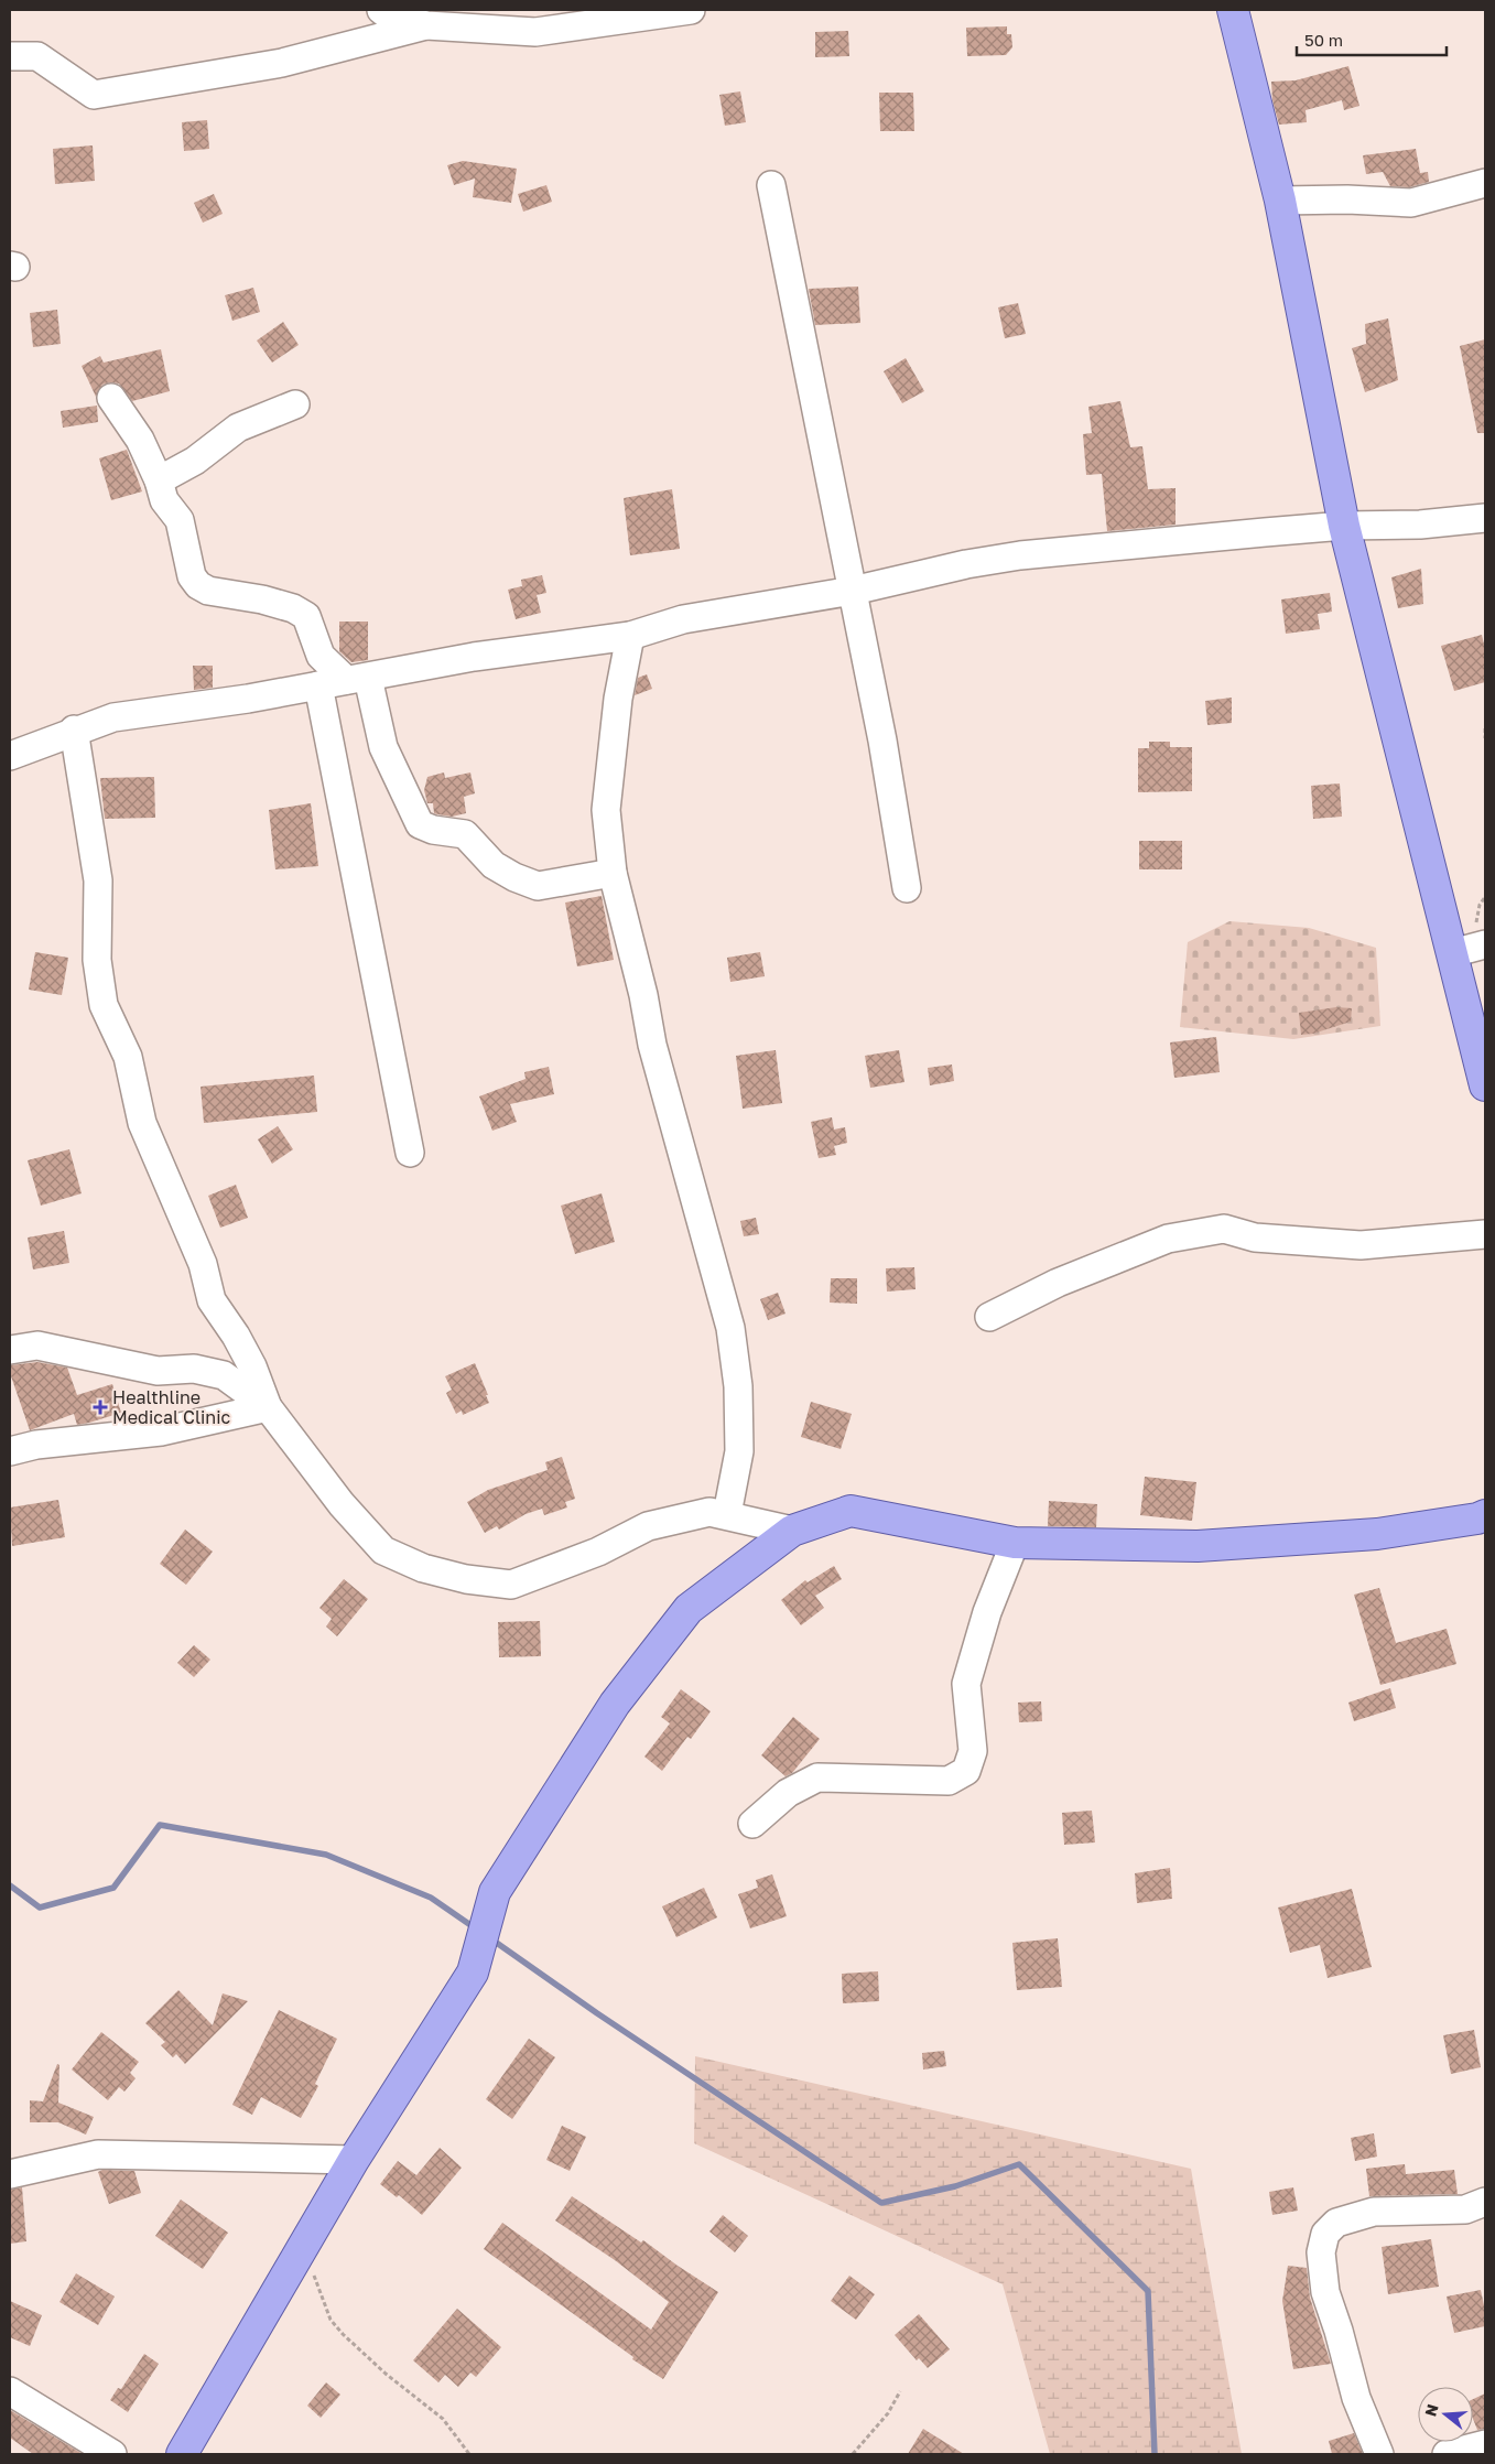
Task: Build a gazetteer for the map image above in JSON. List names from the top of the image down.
{
  "places": {
    "health": ["Healthline Medical Clinic"]
  },
  "scale_bar": "50 m",
  "north": "left"
}
